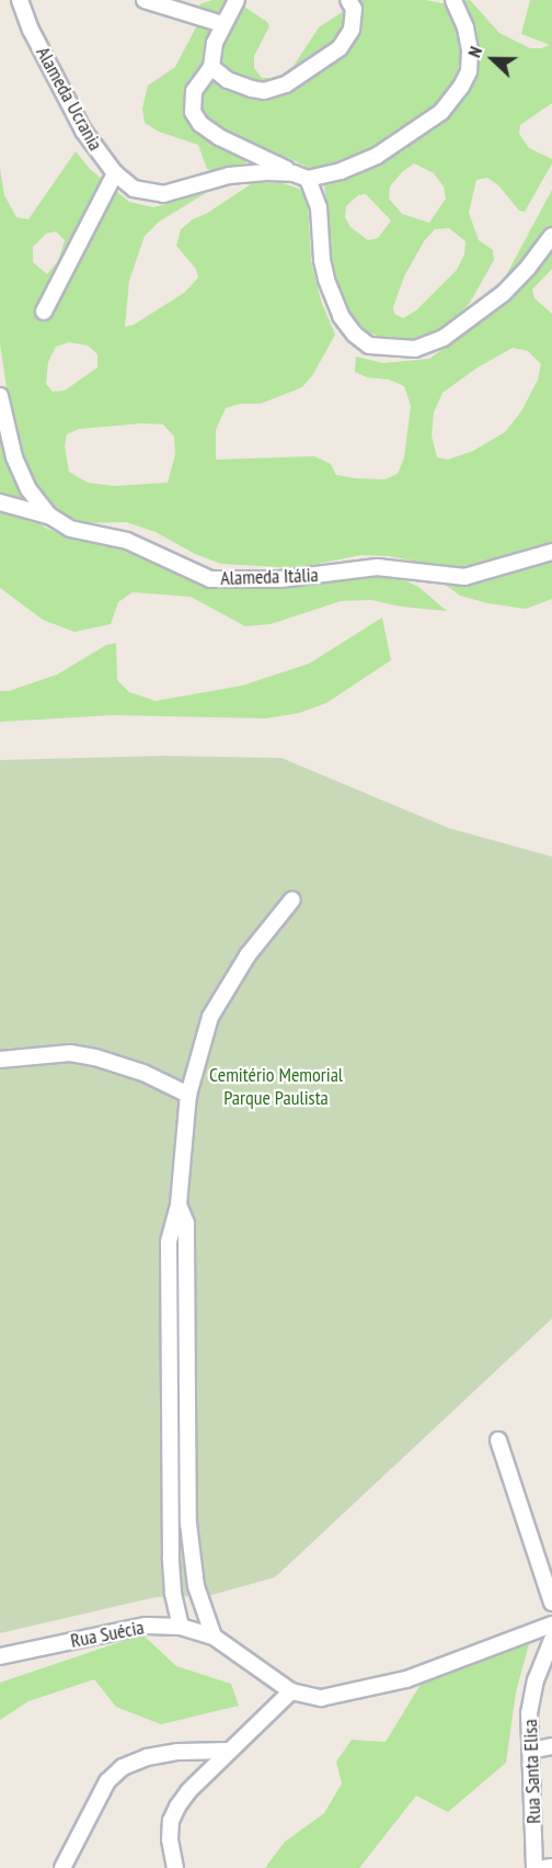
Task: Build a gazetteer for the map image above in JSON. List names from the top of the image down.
{
  "streets": {
    "street": [
      "Alameda Ucrania",
      "Alameda Itália",
      "Rua Suécia",
      "Rua Santa Elisa"
    ]
  },
  "parks": ["Cemitério Memorial Parque Paulista"],
  "north": "left"
}
